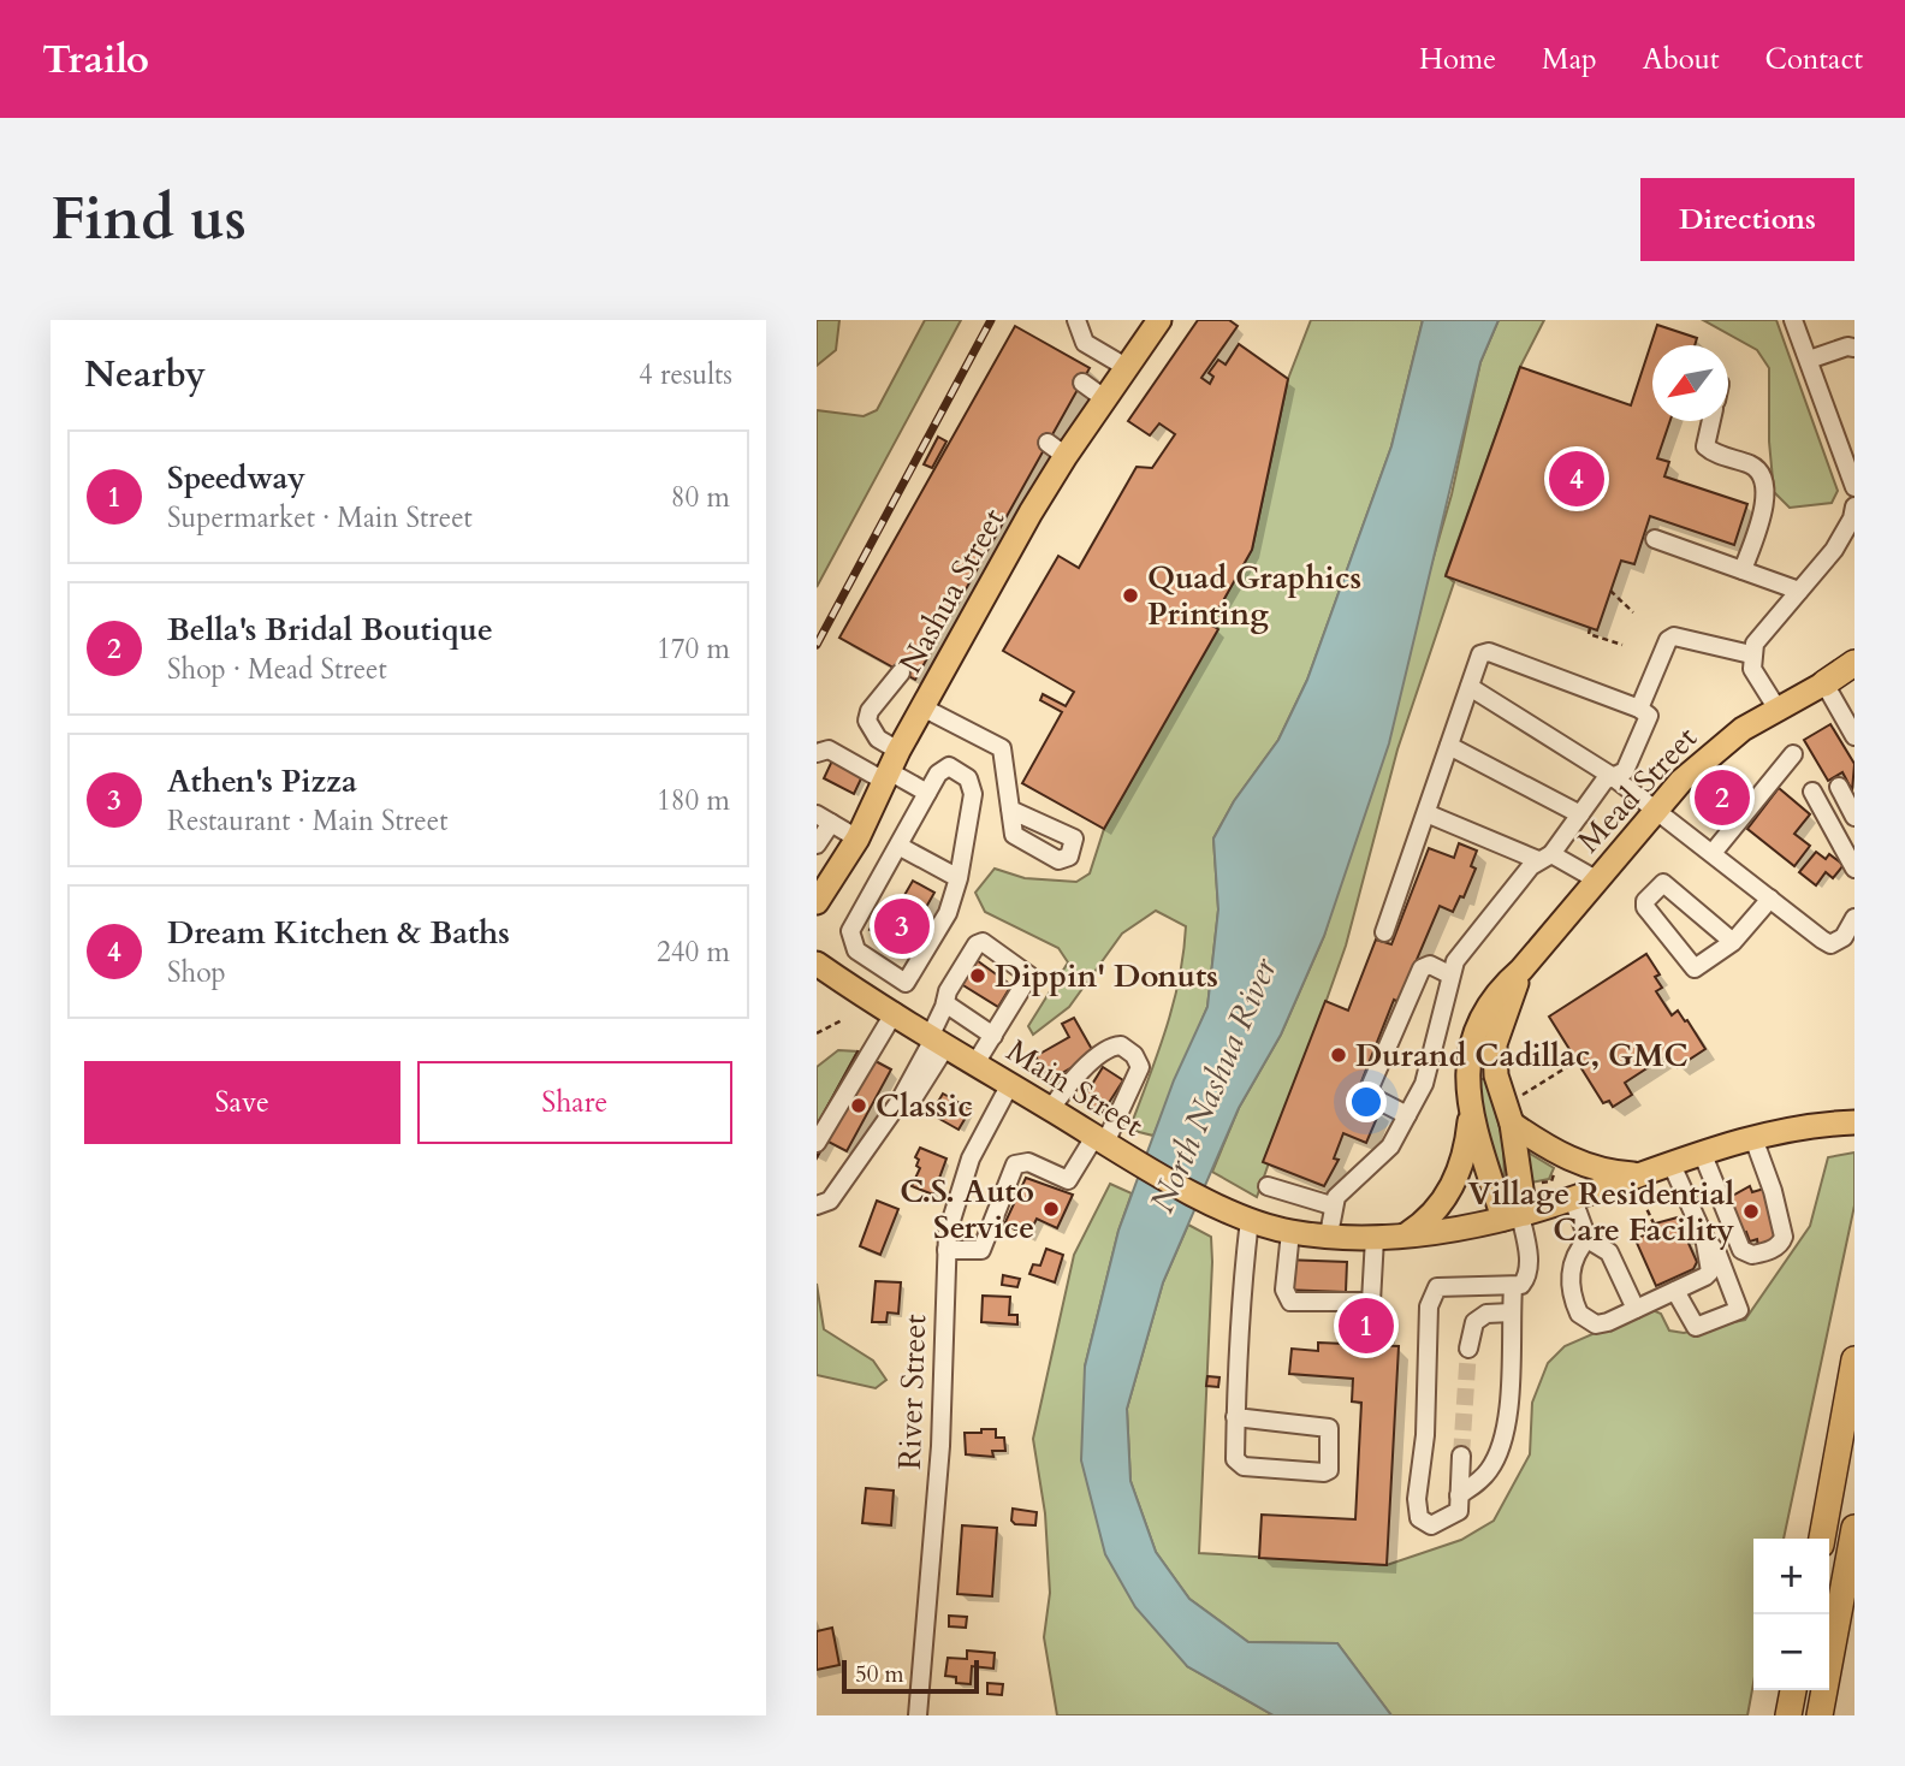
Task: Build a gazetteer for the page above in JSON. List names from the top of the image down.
{
  "streets": {
    "main road": ["Nashua Street", "Mead Street", "Main Street"],
    "street": ["River Street"]
  },
  "crossings": [
    ["Mead Street", "Main Street"],
    ["Main Street", "River Street"]
  ],
  "water": ["North Nashua River"],
  "places": [
    "Quad Graphics Printing",
    "Dippin' Donuts",
    "Durand Cadillac, GMC",
    "Classic",
    "C.S. Auto Service",
    "Village Residential Care Facility"
  ],
  "scale_bar": "50 m",
  "north": "bottom left",
  "page": {
    "header": "Trailo",
    "nav": [
      "Home",
      "Map",
      "About",
      "Contact"
    ],
    "buttons": [
      "Directions",
      ["Save", "Share"]
    ],
    "title": "Find us",
    "heading": ["Nearby", "4 results"],
    "list": [
      {
        "mark": "1",
        "name": "Speedway",
        "note": "Supermarket · Main Street",
        "value": "80 m"
      },
      {
        "mark": "2",
        "name": "Bella's Bridal Boutique",
        "note": "Shop · Mead Street",
        "value": "170 m"
      },
      {
        "mark": "3",
        "name": "Athen's Pizza",
        "note": "Restaurant · Main Street",
        "value": "180 m"
      },
      {
        "mark": "4",
        "name": "Dream Kitchen & Baths",
        "note": "Shop",
        "value": "240 m"
      }
    ],
    "pins": [
      "4",
      "2",
      "3",
      "1"
    ],
    "map_buttons": ["+", "−"],
    "scale": "50 m"
  }
}
